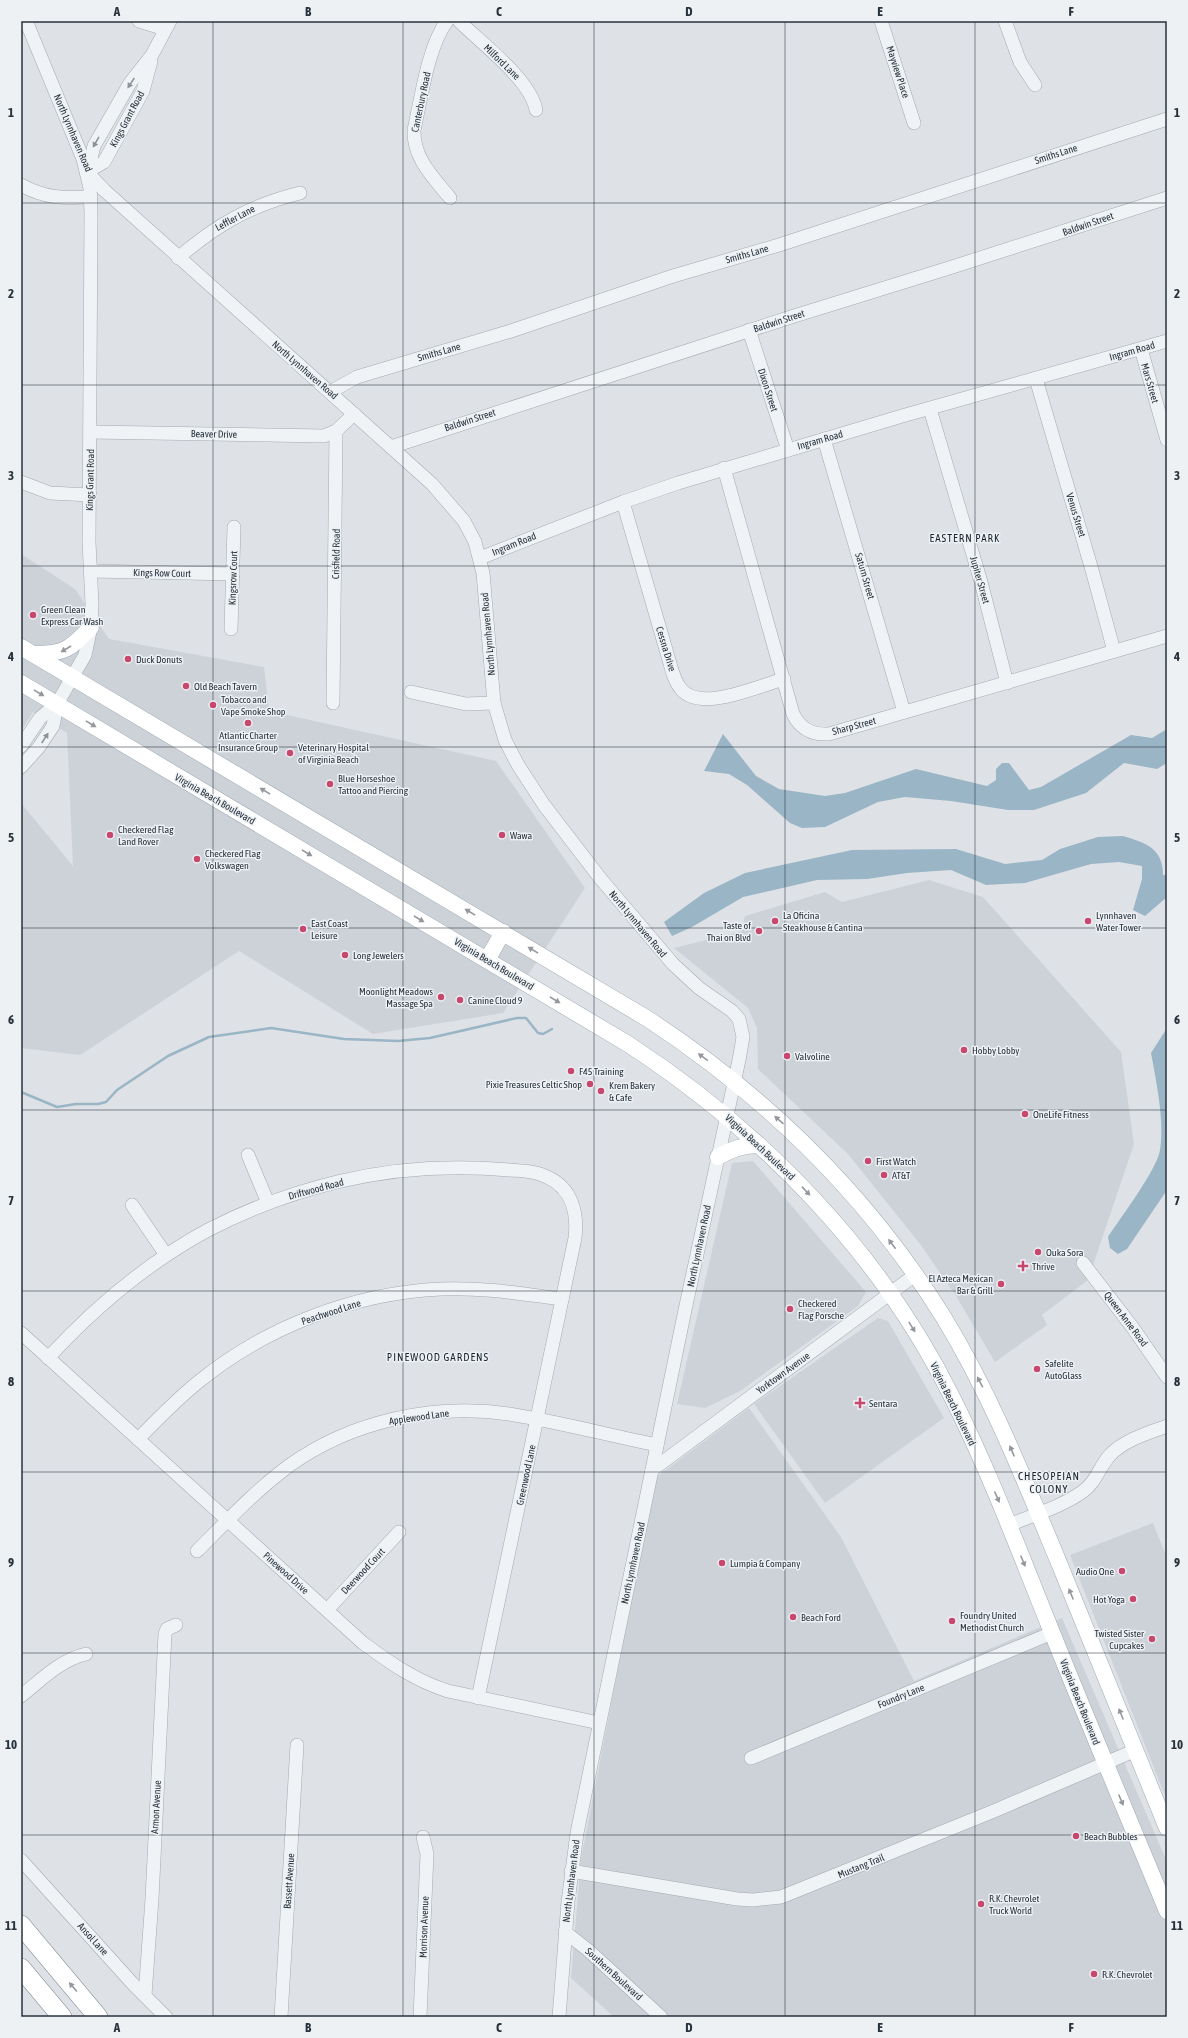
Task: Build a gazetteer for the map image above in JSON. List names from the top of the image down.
{
  "streets": {
    "main road": ["Virginia Beach Boulevard"],
    "street": [
      "Milford Lane",
      "Mayview Place",
      "Canterbury Road",
      "Kings Grant Road",
      "North Lynnhaven Road",
      "Smiths Lane",
      "Leffler Lane",
      "Baldwin Street",
      "Ingram Road",
      "Mars Street",
      "Dixon Street",
      "Beaver Drive",
      "Venus Street",
      "Crisfield Road",
      "Kings Row Court",
      "Saturn Street",
      "Kingsrow Court",
      "Jupiter Street",
      "Cessna Drive",
      "Sharp Street",
      "Driftwood Road",
      "Peachwood Lane",
      "Queen Anne Road",
      "Yorktown Avenue",
      "Applewood Lane",
      "Greenwood Lane",
      "Deerwood Court",
      "Pinewood Drive",
      "Foundry Lane",
      "Armon Avenue",
      "Mustang Trail",
      "Bassett Avenue",
      "Morrison Avenue",
      "Ansol Lane",
      "Southern Boulevard"
    ]
  },
  "crossings": [
    ["Kings Grant Road", "North Lynnhaven Road"],
    ["Kings Grant Road", "Beaver Drive"],
    ["Kings Grant Road", "Kings Row Court"],
    ["Kings Grant Road", "Virginia Beach Boulevard"],
    ["North Lynnhaven Road", "Smiths Lane"],
    ["North Lynnhaven Road", "Leffler Lane"],
    ["North Lynnhaven Road", "Baldwin Street"],
    ["North Lynnhaven Road", "Ingram Road"],
    ["North Lynnhaven Road", "Virginia Beach Boulevard"],
    ["North Lynnhaven Road", "Yorktown Avenue"],
    ["North Lynnhaven Road", "Applewood Lane"],
    ["North Lynnhaven Road", "Pinewood Drive"],
    ["North Lynnhaven Road", "Mustang Trail"],
    ["North Lynnhaven Road", "Southern Boulevard"],
    ["Baldwin Street", "Dixon Street"],
    ["Ingram Road", "Mars Street"],
    ["Ingram Road", "Dixon Street"],
    ["Ingram Road", "Venus Street"],
    ["Ingram Road", "Saturn Street"],
    ["Ingram Road", "Jupiter Street"],
    ["Ingram Road", "Cessna Drive"],
    ["Ingram Road", "Sharp Street"],
    ["Beaver Drive", "Crisfield Road"],
    ["Venus Street", "Sharp Street"],
    ["Kings Row Court", "Kingsrow Court"],
    ["Saturn Street", "Sharp Street"],
    ["Jupiter Street", "Sharp Street"],
    ["Cessna Drive", "Sharp Street"],
    ["Virginia Beach Boulevard", "Yorktown Avenue"],
    ["Virginia Beach Boulevard", "Foundry Lane"],
    ["Virginia Beach Boulevard", "Mustang Trail"],
    ["Driftwood Road", "Greenwood Lane"],
    ["Driftwood Road", "Pinewood Drive"],
    ["Peachwood Lane", "Greenwood Lane"],
    ["Peachwood Lane", "Pinewood Drive"],
    ["Applewood Lane", "Greenwood Lane"],
    ["Applewood Lane", "Pinewood Drive"],
    ["Greenwood Lane", "Pinewood Drive"],
    ["Deerwood Court", "Pinewood Drive"],
    ["Armon Avenue", "Ansol Lane"]
  ],
  "districts": ["EASTERN PARK", "PINEWOOD GARDENS", "CHESOPEIAN COLONY"],
  "places": {
    "other": [
      "Green Clean Express Car Wash",
      "Duck Donuts",
      "Old Beach Tavern",
      "Tobacco and Vape Smoke Shop",
      "Atlantic Charter Insurance Group",
      "Veterinary Hospital of Virginia Beach",
      "Blue Horseshoe Tattoo and Piercing",
      "Checkered Flag Land Rover",
      "Wawa",
      "Checkered Flag Volkswagen",
      "La Oficina Steakhouse & Cantina",
      "Lynnhaven Water Tower",
      "East Coast Leisure",
      "Taste of Thai on Blvd",
      "Long Jewelers",
      "Moonlight Meadows Massage Spa",
      "Canine Cloud 9",
      "Hobby Lobby",
      "Valvoline",
      "F45 Training",
      "Pixie Treasures Celtic Shop",
      "Krem Bakery & Cafe",
      "OneLife Fitness",
      "First Watch",
      "AT&T",
      "Ouka Sora",
      "El Azteca Mexican Bar & Grill",
      "Checkered Flag Porsche",
      "Safelite AutoGlass",
      "Lumpia & Company",
      "Audio One",
      "Hot Yoga",
      "Beach Ford",
      "Foundry United Methodist Church",
      "Twisted Sister Cupcakes",
      "Beach Bubbles",
      "R.K. Chevrolet Truck World",
      "R.K. Chevrolet"
    ],
    "health": ["Thrive", "Sentara"]
  },
  "grid": {
    "columns": [
      "A",
      "B",
      "C",
      "D",
      "E",
      "F"
    ],
    "rows": [
      "1",
      "2",
      "3",
      "4",
      "5",
      "6",
      "7",
      "8",
      "9",
      "10",
      "11"
    ]
  }
}
